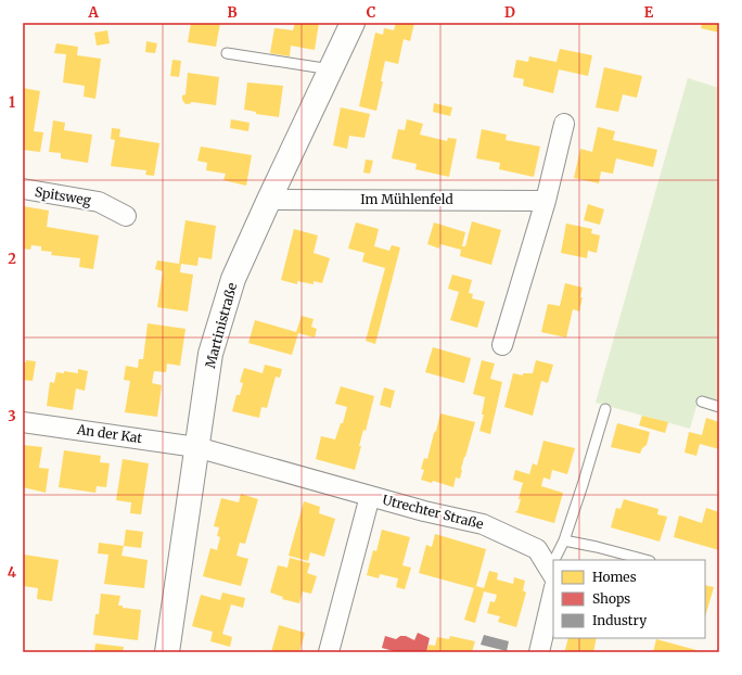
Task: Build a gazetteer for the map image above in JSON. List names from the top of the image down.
{
  "streets": {
    "street": [
      "Spitsweg",
      "Im Mühlenfeld",
      "Martinistraße",
      "An der Kat",
      "Utrechter Straße"
    ]
  },
  "crossings": [
    ["Im Mühlenfeld", "Martinistraße"],
    ["Martinistraße", "An der Kat"],
    ["Martinistraße", "Utrechter Straße"],
    ["An der Kat", "Utrechter Straße"]
  ],
  "legend": ["Homes", "Shops", "Industry"],
  "grid": {
    "columns": [
      "A",
      "B",
      "C",
      "D",
      "E"
    ],
    "rows": [
      "1",
      "2",
      "3",
      "4"
    ]
  }
}
